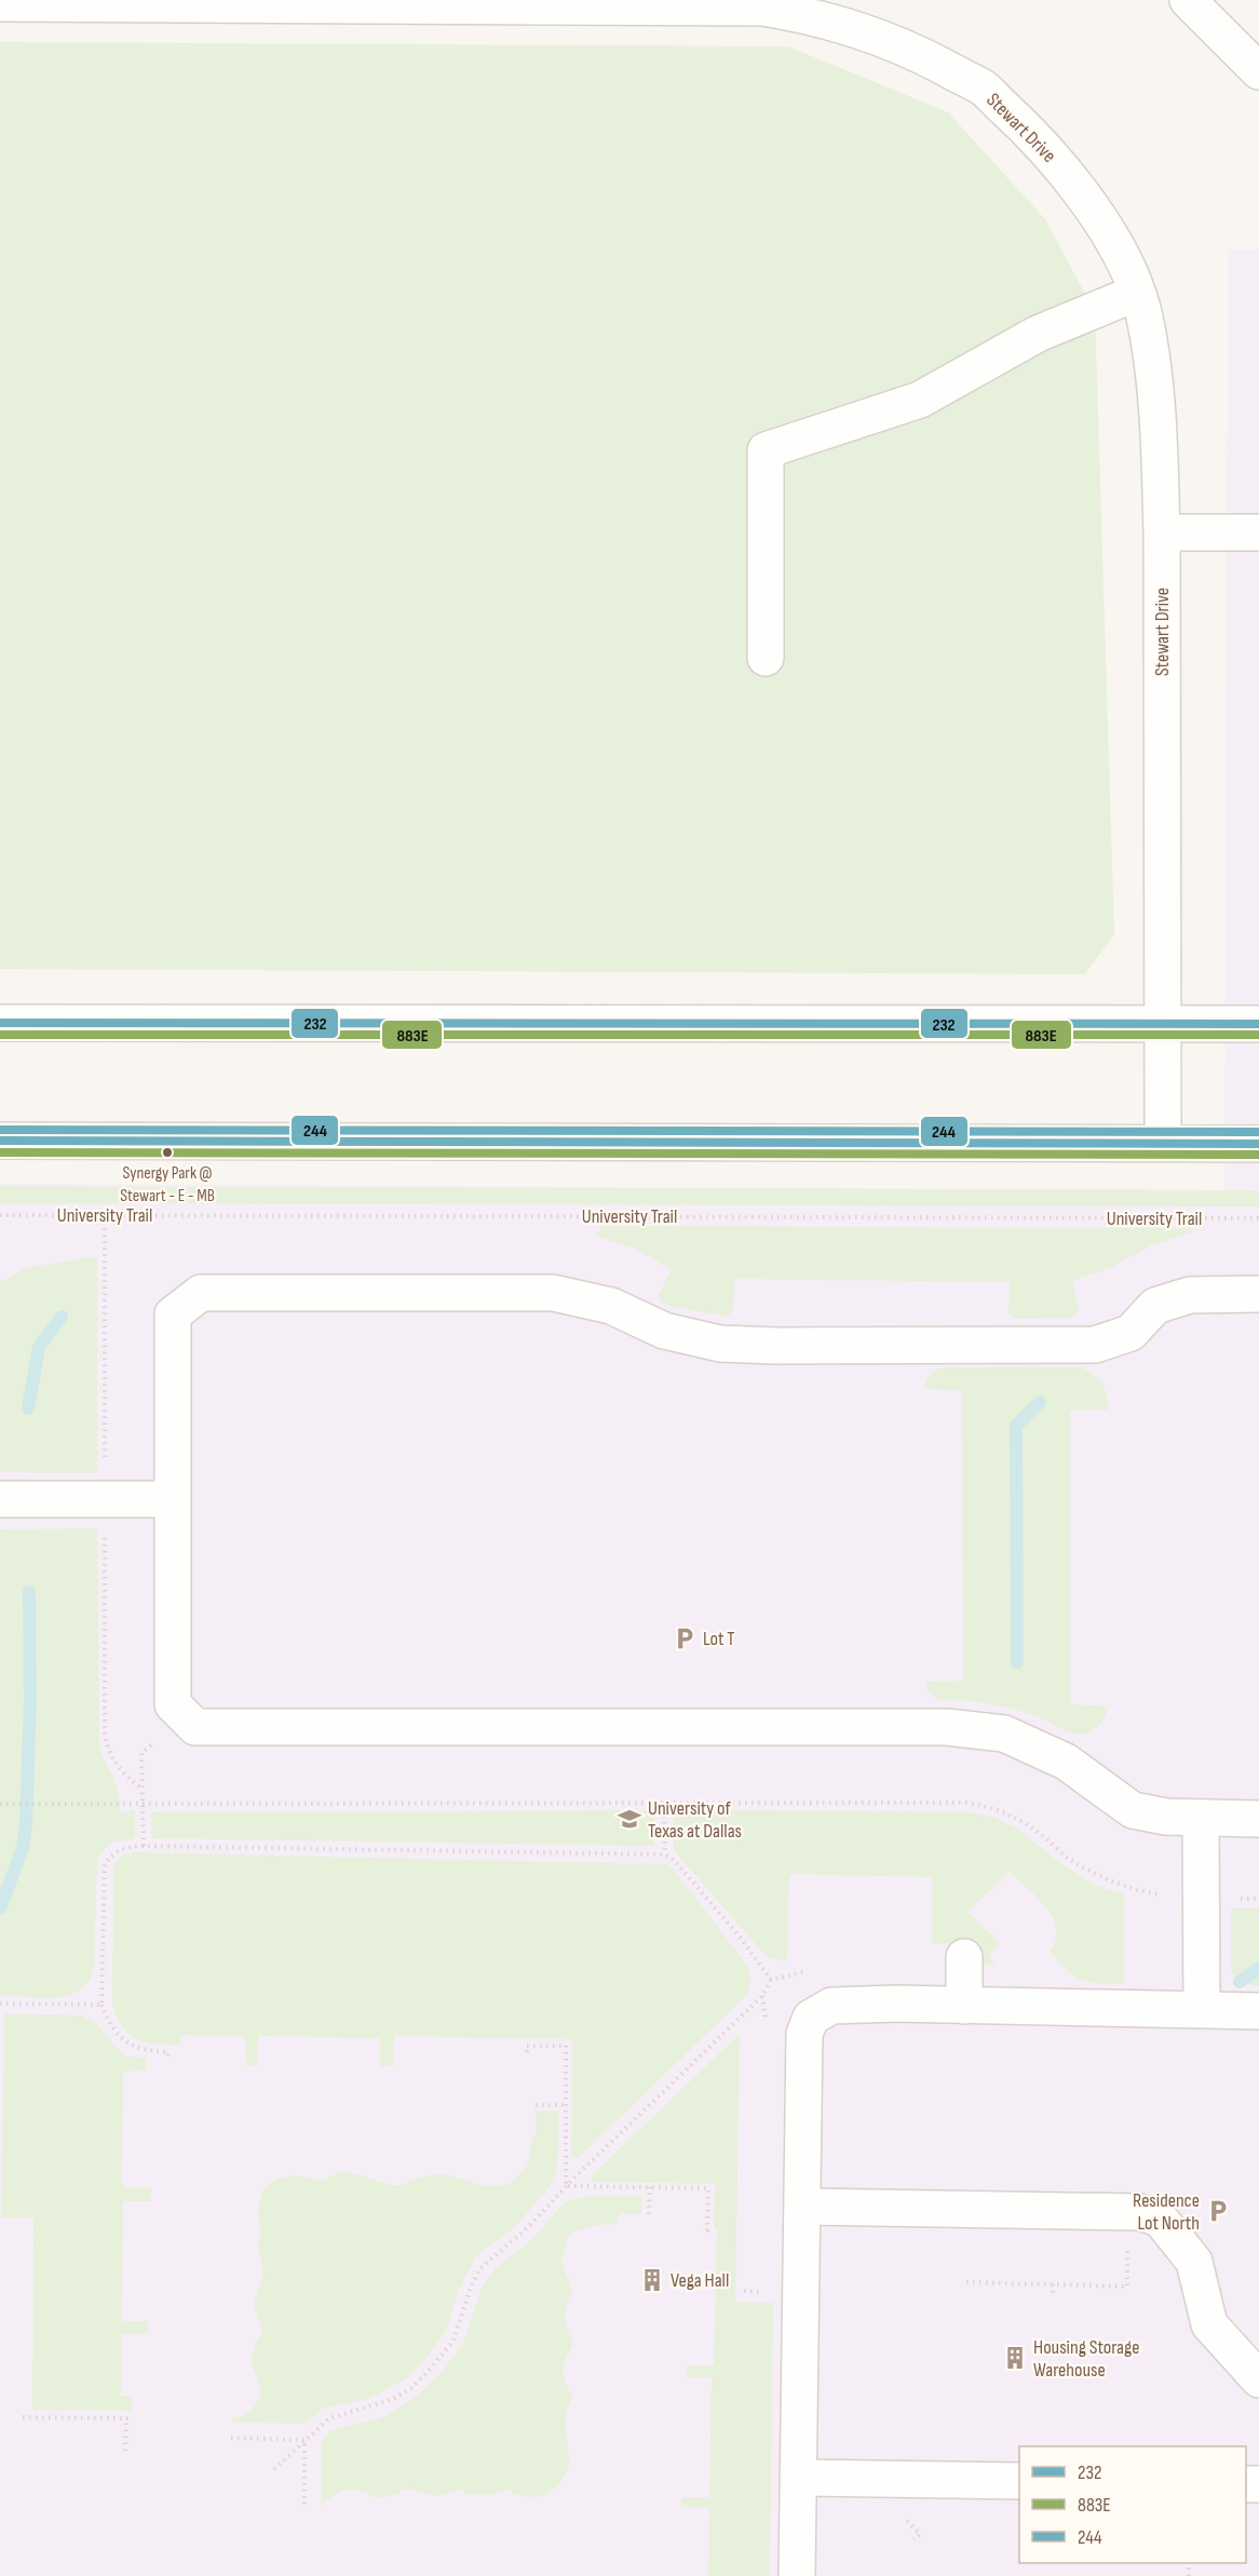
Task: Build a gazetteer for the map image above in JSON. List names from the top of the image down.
{
  "streets": {
    "street": ["Stewart Drive"],
    "path": ["University Trail"]
  },
  "places": {
    "other": ["Synergy Park @ Stewart - E - MB"],
    "parking": ["Lot T", "Residence Lot North"],
    "school or university": ["University of Texas at Dallas"],
    "building": ["Vega Hall", "Housing Storage Warehouse"]
  },
  "lines": ["transit line 232", "transit line 883E", "transit line 244"],
  "legend": ["232", "883E", "244"]
}
